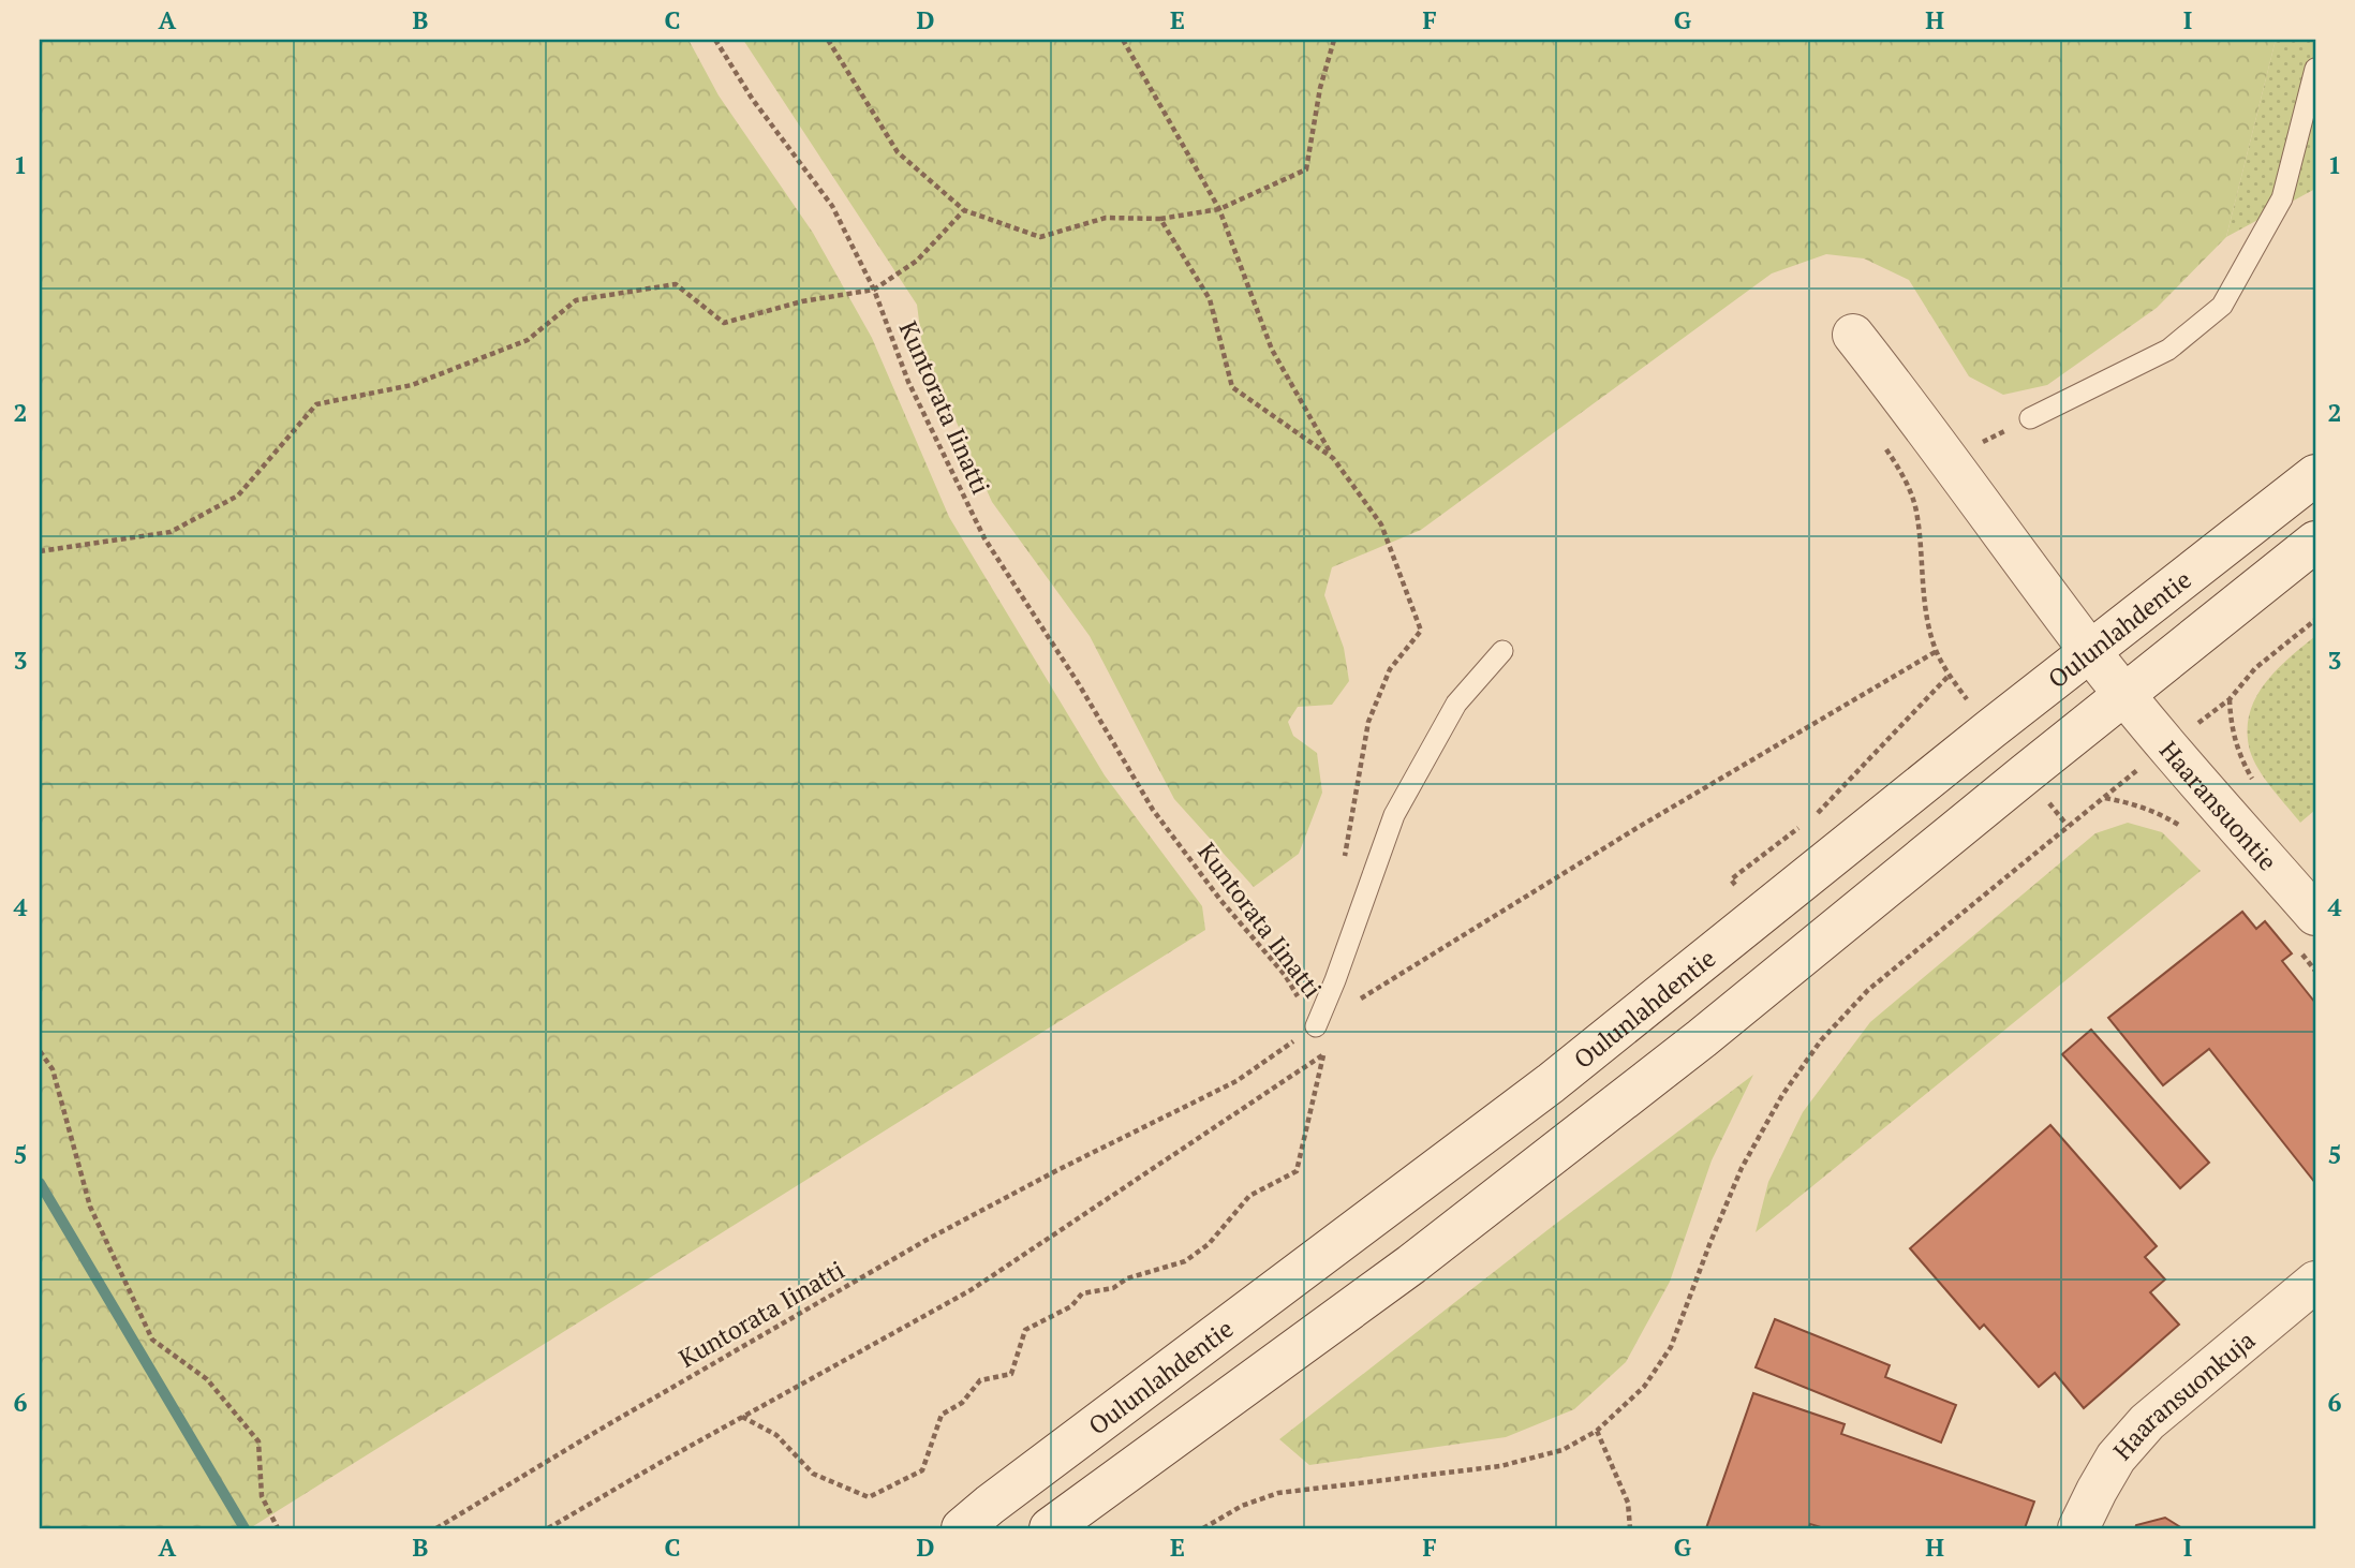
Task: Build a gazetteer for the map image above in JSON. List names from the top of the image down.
{
  "streets": {
    "main road": ["Oulunlahdentie", "Haaransuontie", "Haaransuonkuja"],
    "path": ["Kuntorata Iinatti"]
  },
  "crossings": [
    ["Oulunlahdentie", "Haaransuontie"]
  ],
  "grid": {
    "columns": [
      "A",
      "B",
      "C",
      "D",
      "E",
      "F",
      "G",
      "H",
      "I"
    ],
    "rows": [
      "1",
      "2",
      "3",
      "4",
      "5",
      "6"
    ]
  }
}
